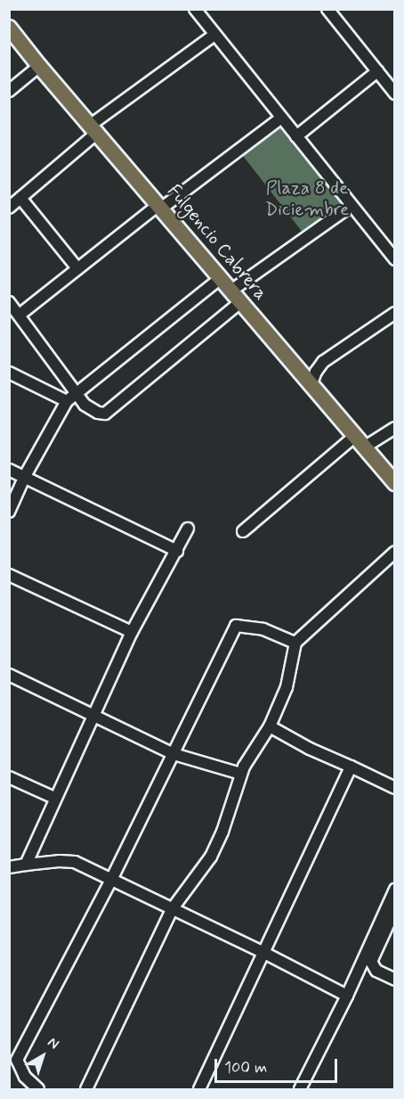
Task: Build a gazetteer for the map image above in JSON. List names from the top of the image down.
{
  "streets": {
    "main road": ["Fulgencio Cabrera"]
  },
  "parks": ["Plaza 8 de Diciembre"],
  "scale_bar": "100 m",
  "north": "top right"
}
